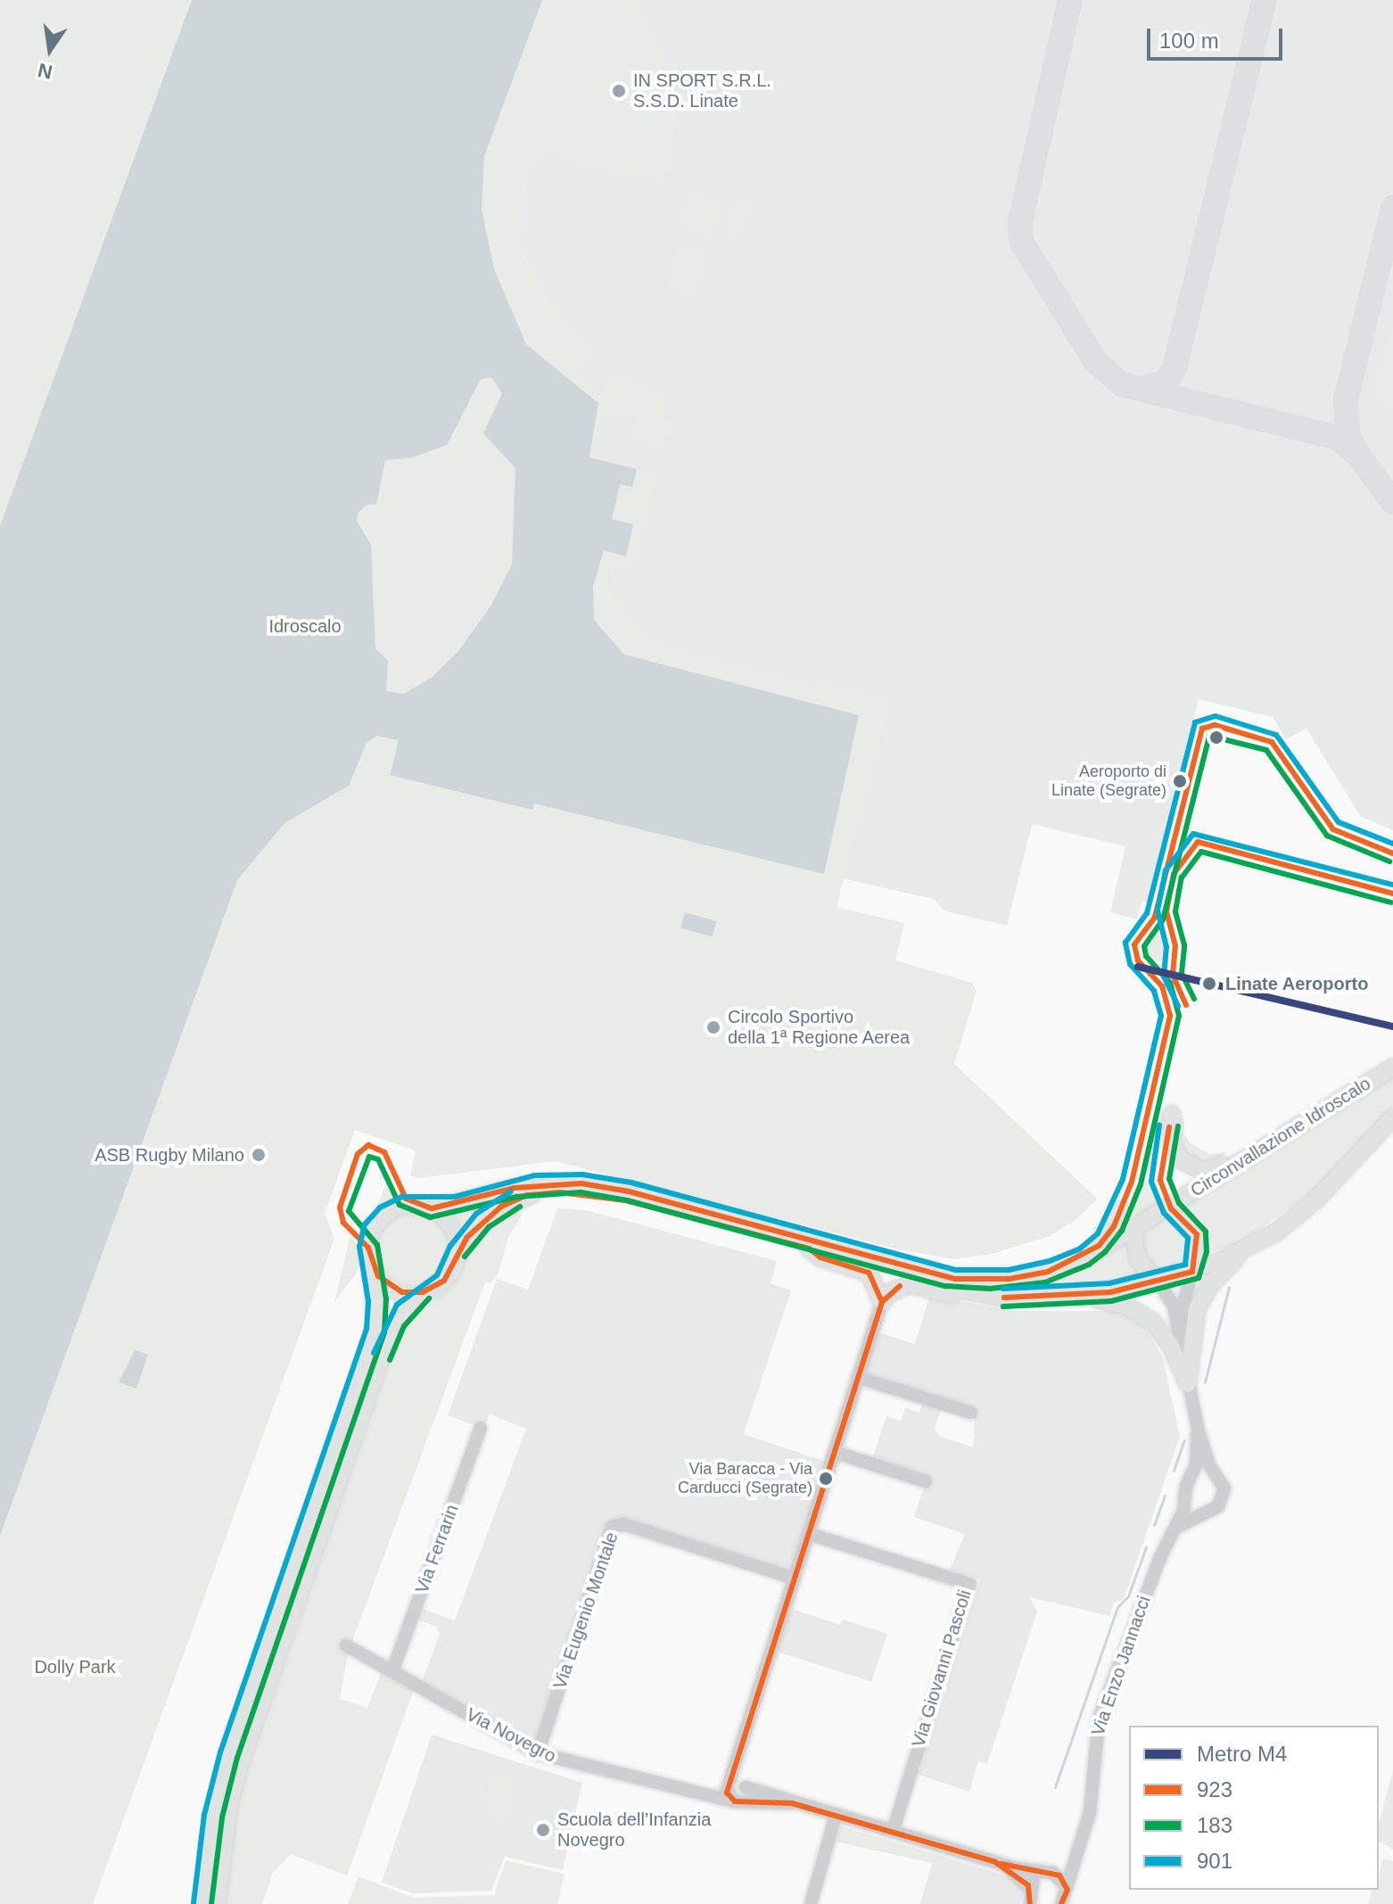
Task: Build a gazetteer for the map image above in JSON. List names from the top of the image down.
{
  "streets": {
    "main road": ["Circonvallazione Idroscalo"],
    "street": [
      "Via Ferrarin",
      "Via Eugenio Montale",
      "Via Enzo Jannacci",
      "Via Giovanni Pascoli",
      "Via Novegro"
    ]
  },
  "crossings": [
    ["Circonvallazione Idroscalo", "Via Enzo Jannacci"],
    ["Via Ferrarin", "Via Novegro"],
    ["Via Eugenio Montale", "Via Novegro"],
    ["Via Enzo Jannacci", "Via Novegro"],
    ["Via Giovanni Pascoli", "Via Novegro"]
  ],
  "parks": ["Idroscalo", "Dolly Park"],
  "places": [
    "IN SPORT S.R.L. S.S.D. Linate",
    "Aeroporto di Linate (Segrate)",
    "Linate Aeroporto",
    "Circolo Sportivo della 1ª Regione Aerea",
    "ASB Rugby Milano",
    "Via Baracca - Via Carducci (Segrate)",
    "Scuola dell’Infanzia Novegro"
  ],
  "lines": [
    "transit line 901",
    "transit line 923",
    "transit line 183",
    "metro line M4"
  ],
  "legend": [
    "Metro M4",
    "923",
    "183",
    "901"
  ],
  "scale_bar": "100 m",
  "north": "bottom"
}
